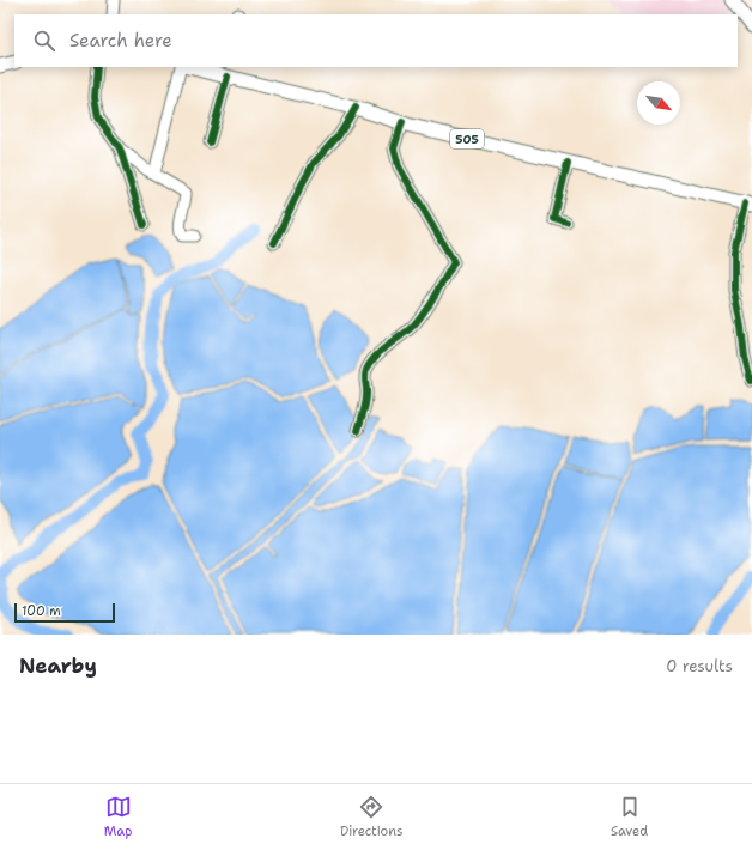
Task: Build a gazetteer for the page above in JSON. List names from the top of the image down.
{
  "streets": {
    "main road": ["505"]
  },
  "scale_bar": "100 m",
  "north": "bottom right",
  "page": {
    "search": "Search here",
    "scale": "100 m",
    "heading": ["Nearby", "0 results"],
    "nav": ["Map", "Directions", "Saved"]
  }
}
